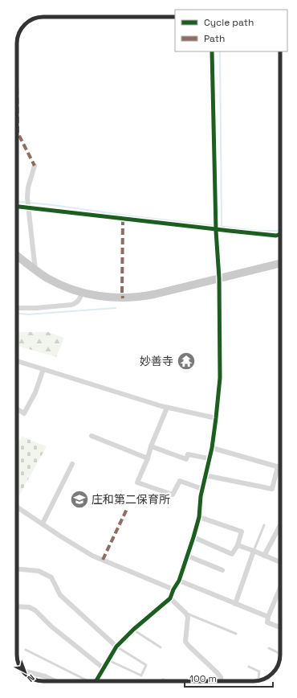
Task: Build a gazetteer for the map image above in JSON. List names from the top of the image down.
{
  "places": {
    "temple": ["妙善寺"],
    "school or university": ["庄和第二保育所"]
  },
  "legend": ["Cycle path", "Path"],
  "scale_bar": "100 m",
  "north": "bottom right"
}
